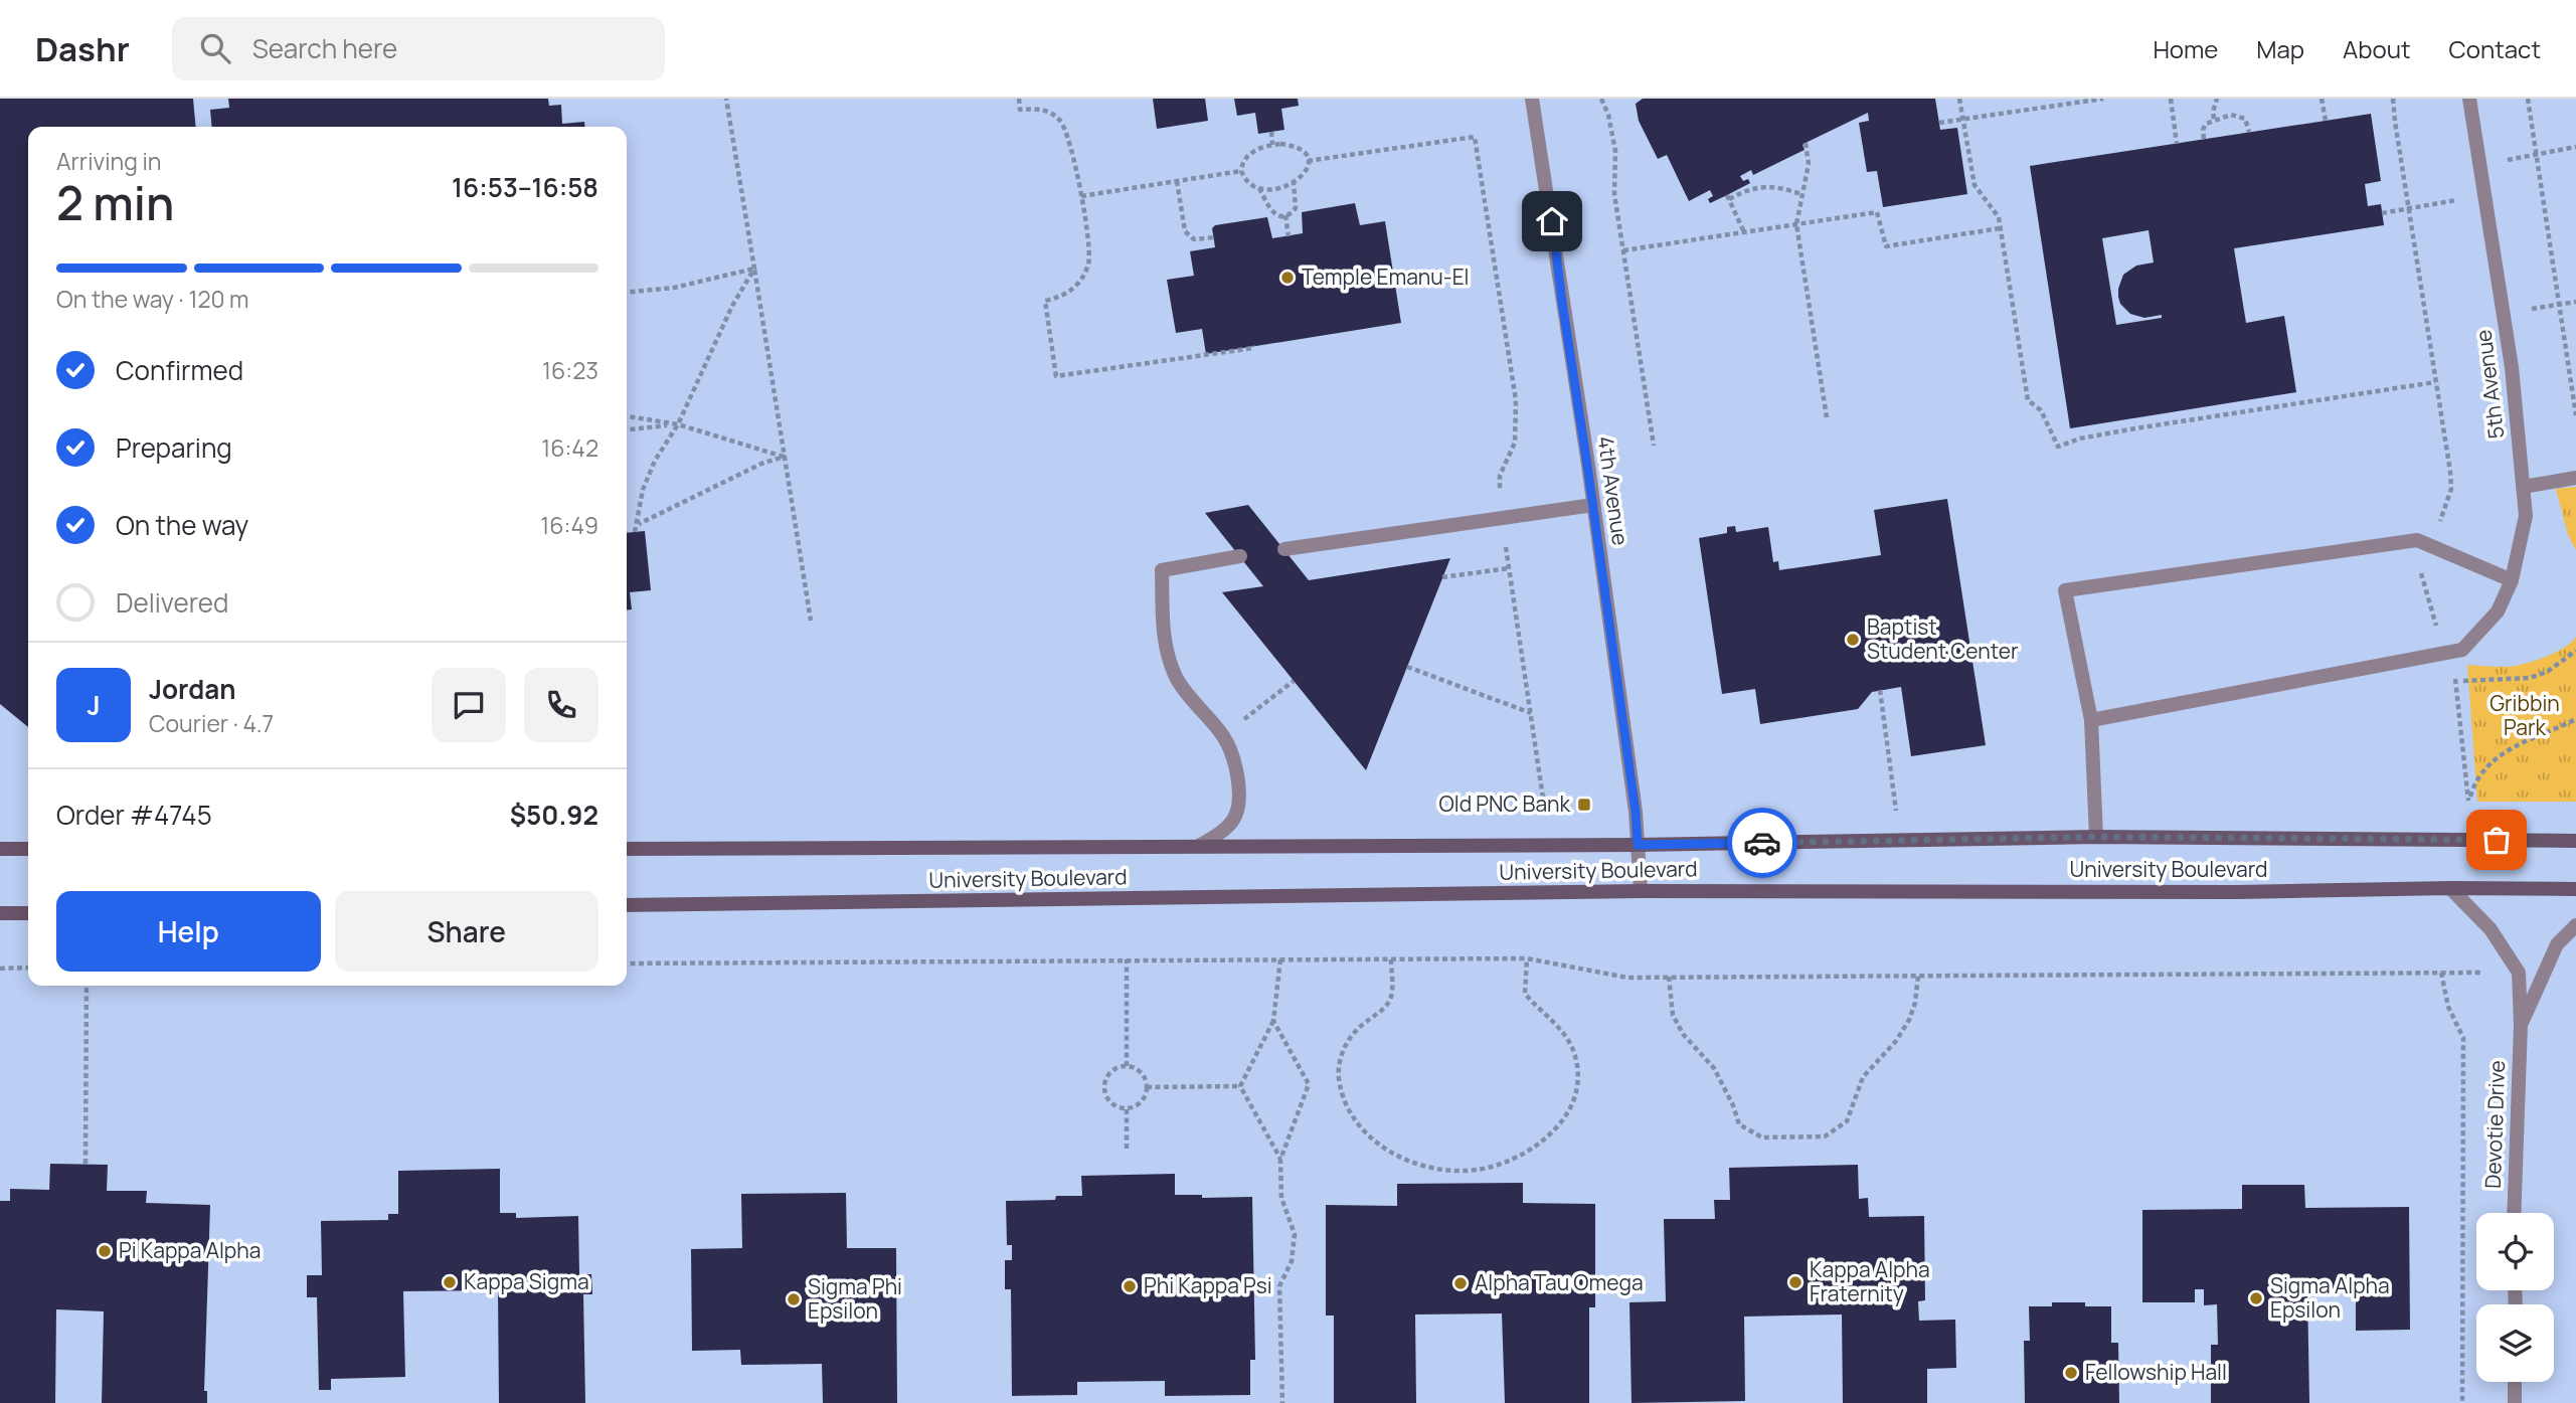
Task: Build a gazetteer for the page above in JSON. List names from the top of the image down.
{
  "streets": {
    "main road": ["University Boulevard"],
    "street": ["5th Avenue", "4th Avenue", "Devotie Drive"]
  },
  "crossings": [
    ["4th Avenue", "University Boulevard"]
  ],
  "parks": ["Gribbin Park"],
  "places": {
    "other": [
      "Temple Emanu-El",
      "Baptist Student Center",
      "Pi Kappa Alpha",
      "Kappa Sigma",
      "Kappa Alpha Fraternity",
      "Alpha Tau Omega",
      "Phi Kappa Psi",
      "Sigma Alpha Epsilon",
      "Sigma Phi Epsilon",
      "Fellowship Hall"
    ],
    "transit": ["Old PNC Bank"]
  },
  "page": {
    "header": "Dashr",
    "search": "Search here",
    "nav": [
      "Home",
      "Map",
      "About",
      "Contact"
    ],
    "heading": ["2 min", "Arriving in", "16:53–16:58"],
    "panel": [
      "Jordan",
      "Courier · 4.7",
      "Order #4745",
      "$50.92"
    ],
    "bar": "On the way · 120 m",
    "list": [
      ["Confirmed", "16:23"],
      ["Preparing", "16:42"],
      ["On the way", "16:49"],
      "Delivered"
    ],
    "round": "J",
    "buttons": ["Help", "Share"]
  }
}
